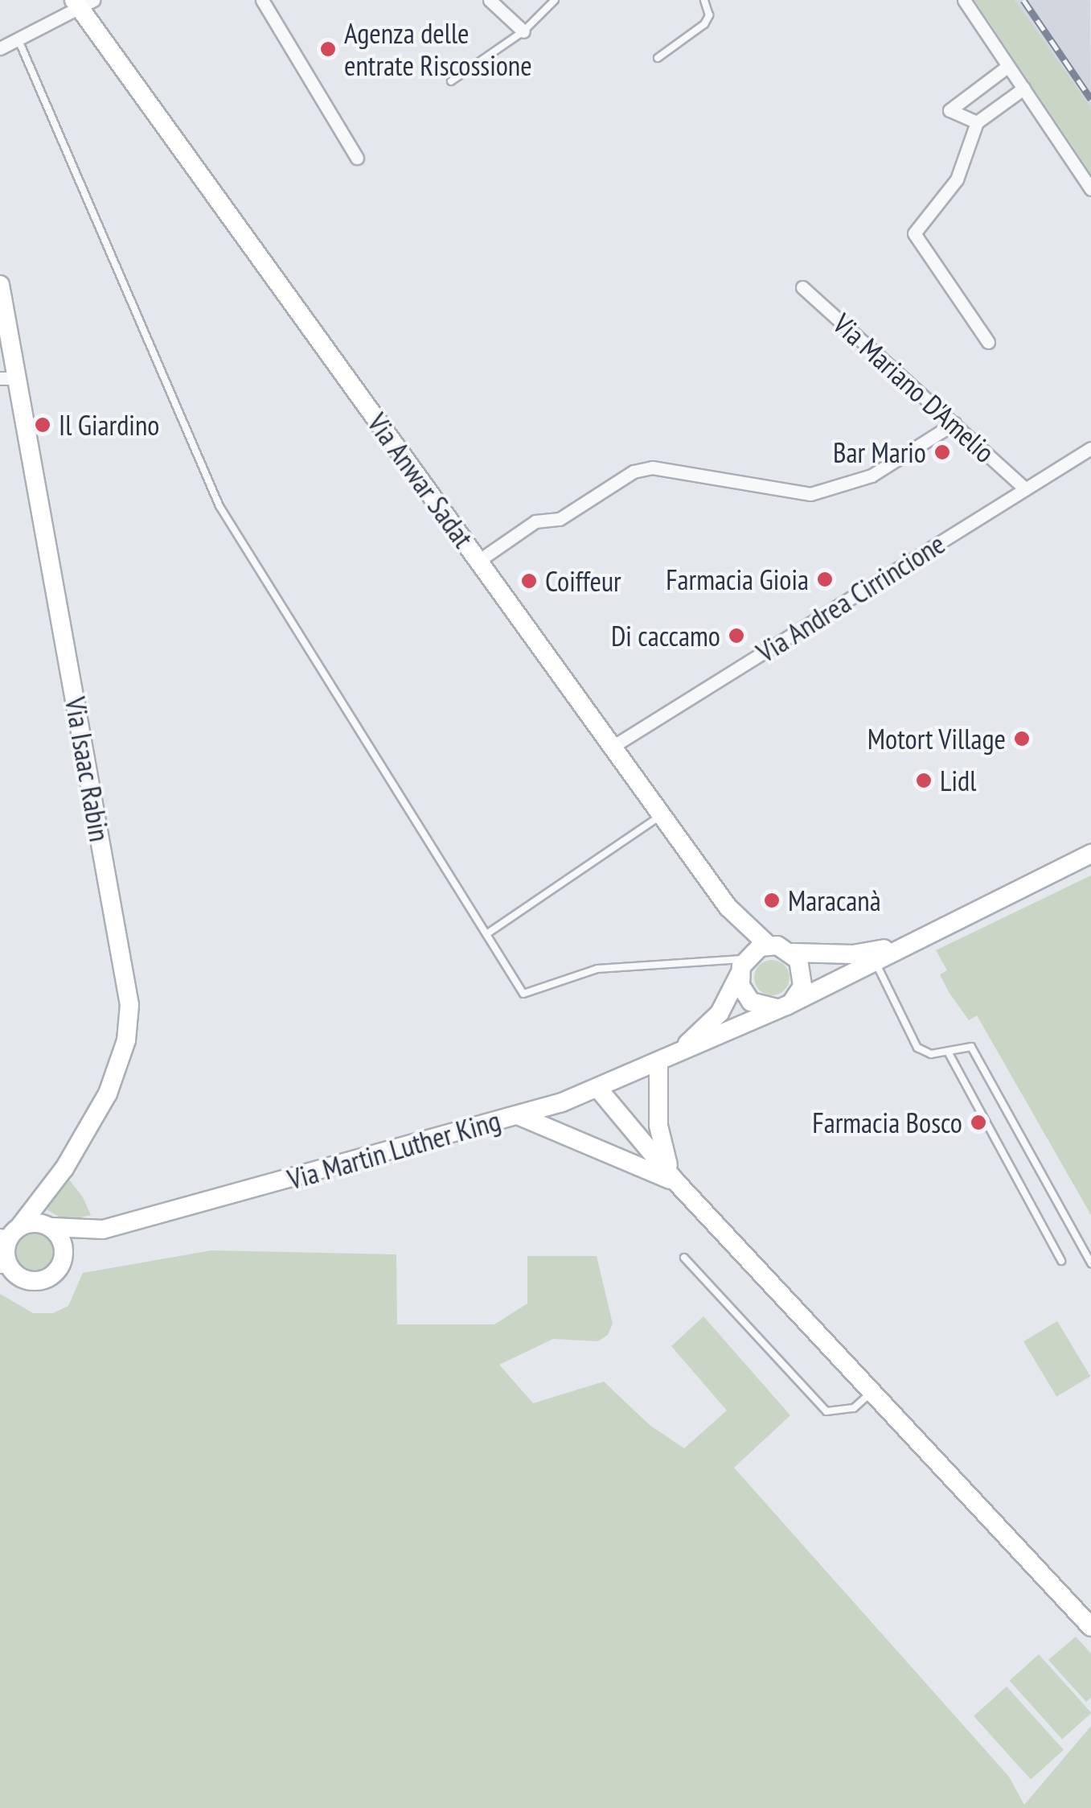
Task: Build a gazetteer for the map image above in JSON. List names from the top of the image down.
{
  "streets": {
    "street": [
      "Via Mariano D'Amelio",
      "Via Anwar Sadat",
      "Via Andrea Cirrincione",
      "Via Isaac Rabin",
      "Via Martin Luther King"
    ]
  },
  "crossings": [
    ["Via Mariano D'Amelio", "Via Andrea Cirrincione"],
    ["Via Anwar Sadat", "Via Andrea Cirrincione"],
    ["Via Isaac Rabin", "Via Martin Luther King"]
  ],
  "places": [
    "Agenza delle entrate Riscossione",
    "Il Giardino",
    "Bar Mario",
    "Farmacia Gioia",
    "Coiffeur",
    "Di caccamo",
    "Motort Village",
    "Lidl",
    "Maracanà",
    "Farmacia Bosco"
  ]
}
